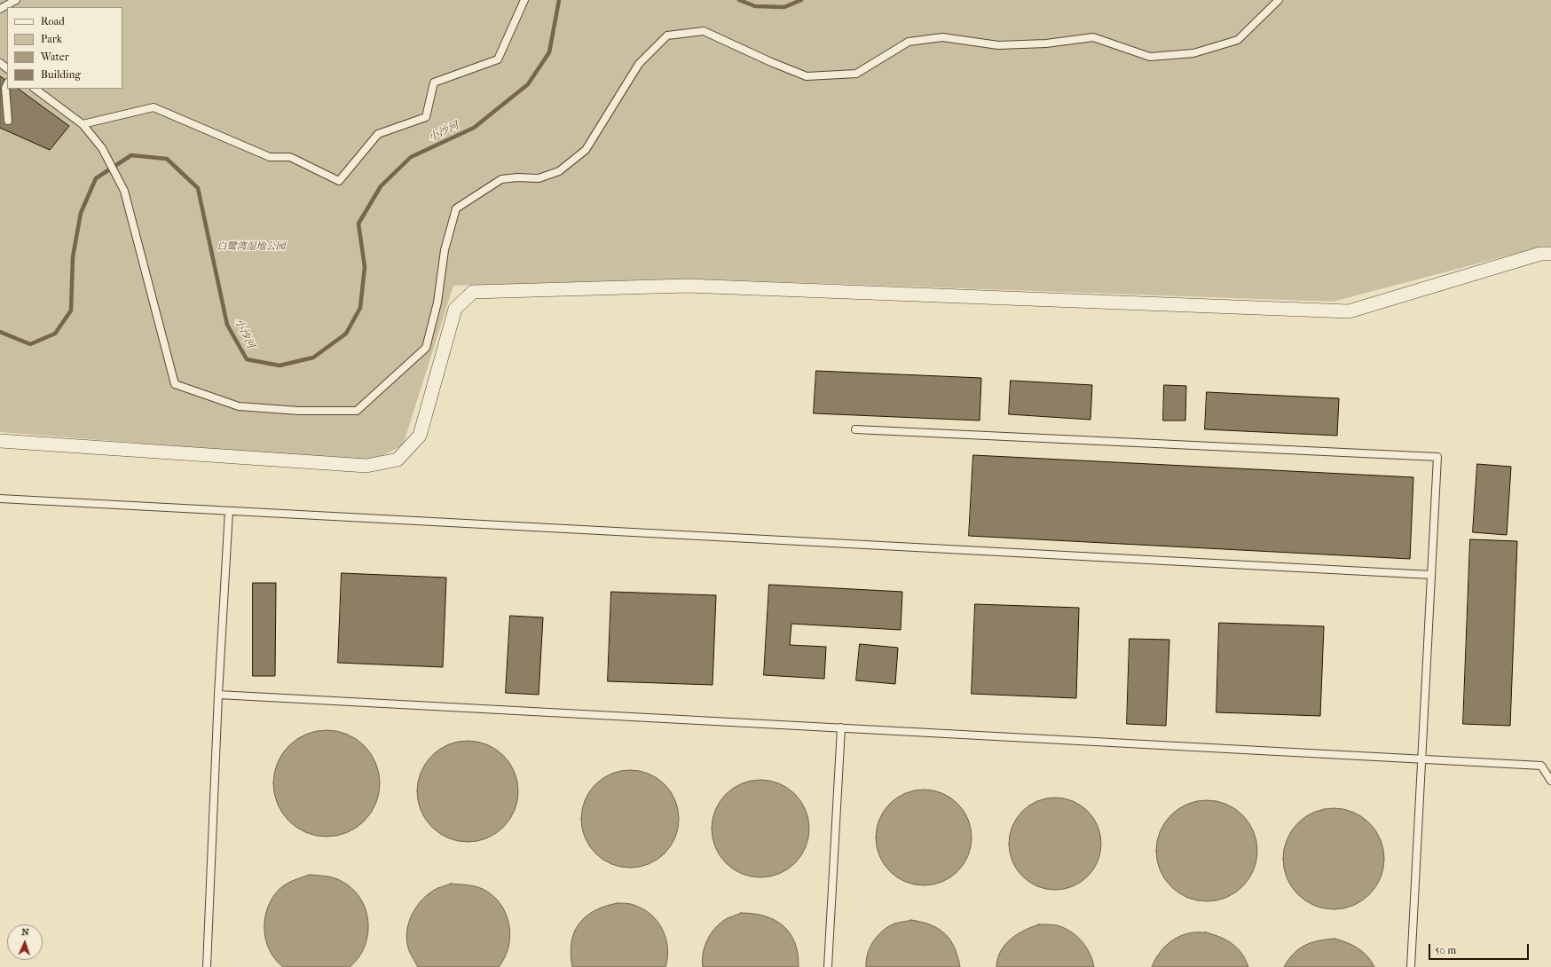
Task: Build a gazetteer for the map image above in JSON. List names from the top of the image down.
{
  "water": ["小沙河"],
  "parks": ["白鹭湾湿地公园"],
  "legend": [
    "Road",
    "Park",
    "Water",
    "Building"
  ],
  "scale_bar": "50 m",
  "north": "top"
}
